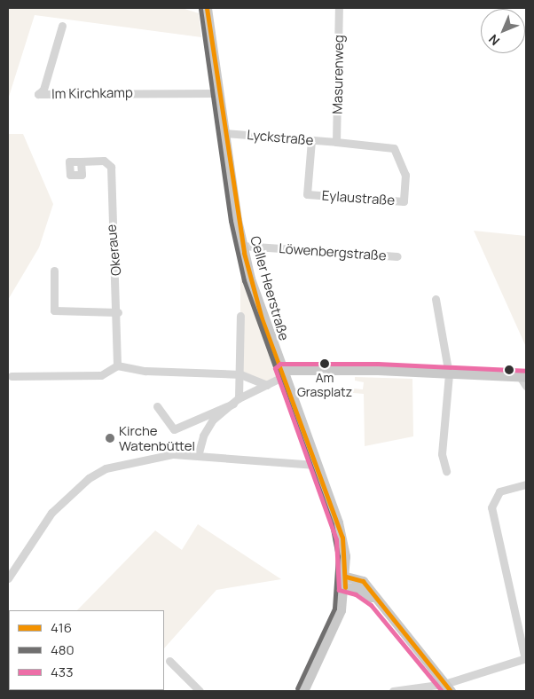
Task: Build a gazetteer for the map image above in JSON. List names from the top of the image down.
{
  "streets": {
    "main road": ["Celler Heerstraße"],
    "street": [
      "Masurenweg",
      "Im Kirchkamp",
      "Lyckstraße",
      "Eylaustraße",
      "Okeraue",
      "Löwenbergstraße"
    ]
  },
  "crossings": [
    ["Masurenweg", "Lyckstraße"],
    ["Masurenweg", "Eylaustraße"],
    ["Im Kirchkamp", "Celler Heerstraße"],
    ["Lyckstraße", "Eylaustraße"],
    ["Lyckstraße", "Celler Heerstraße"],
    ["Löwenbergstraße", "Celler Heerstraße"]
  ],
  "places": ["Am Grasplatz", "Kirche Watenbüttel"],
  "lines": ["transit line 416", "transit line 480", "transit line 433"],
  "legend": ["416", "480", "433"],
  "north": "bottom left"
}
